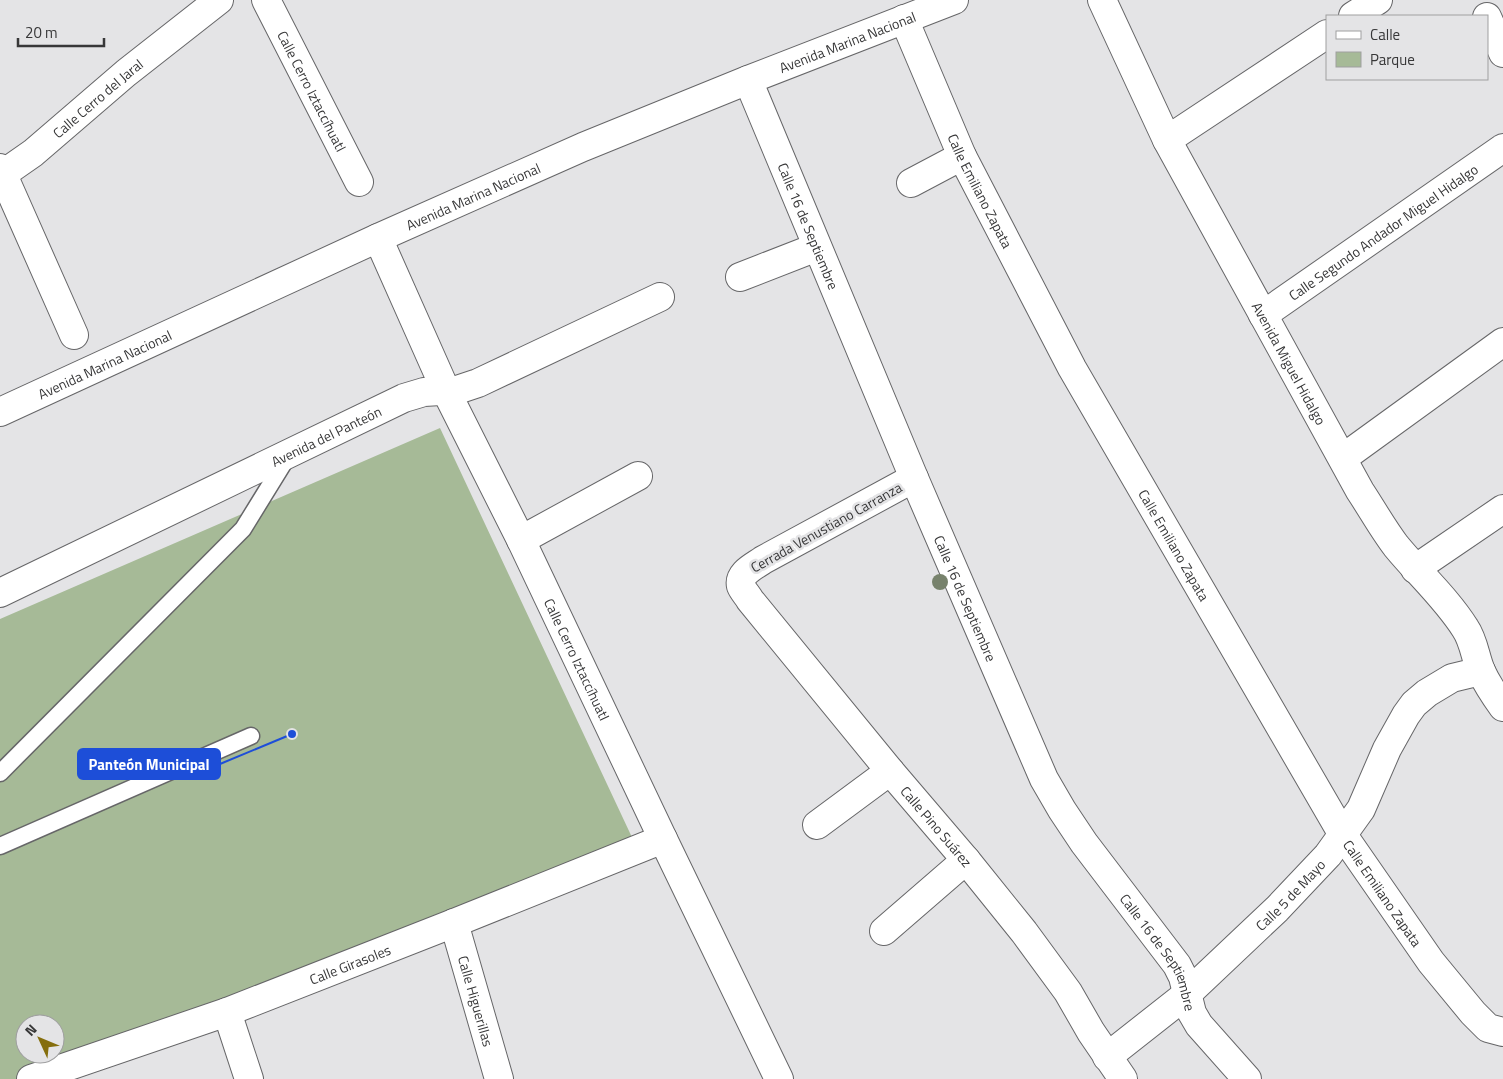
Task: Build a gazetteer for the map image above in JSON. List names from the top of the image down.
{
  "streets": {
    "street": [
      "Avenida Marina Nacional",
      "Calle Cerro Iztaccíhuatl",
      "Calle Cerro del Jaral",
      "Calle Emiliano Zapata",
      "Calle 16 de Septiembre",
      "Calle Segundo Andador Miguel Hidalgo",
      "Avenida Miguel Hidalgo",
      "Avenida del Panteón",
      "Cerrada Venustiano Carranza",
      "Calle Pino Suárez",
      "Calle 5 de Mayo",
      "Calle Girasoles",
      "Calle Higuerillas"
    ]
  },
  "crossings": [
    ["Avenida Marina Nacional", "Calle Cerro Iztaccíhuatl"],
    ["Avenida Marina Nacional", "Calle Emiliano Zapata"],
    ["Avenida Marina Nacional", "Calle 16 de Septiembre"],
    ["Calle Cerro Iztaccíhuatl", "Avenida del Panteón"],
    ["Calle Cerro Iztaccíhuatl", "Calle Girasoles"],
    ["Calle Emiliano Zapata", "Calle 5 de Mayo"],
    ["Calle 16 de Septiembre", "Cerrada Venustiano Carranza"],
    ["Calle 16 de Septiembre", "Calle 5 de Mayo"],
    ["Calle Segundo Andador Miguel Hidalgo", "Avenida Miguel Hidalgo"],
    ["Avenida Miguel Hidalgo", "Calle 5 de Mayo"],
    ["Cerrada Venustiano Carranza", "Calle Pino Suárez"],
    ["Calle Pino Suárez", "Calle 5 de Mayo"],
    ["Calle Girasoles", "Calle Higuerillas"]
  ],
  "places": ["Panteón Municipal"],
  "legend": ["Calle", "Parque"],
  "scale_bar": "20 m",
  "north": "top left"
}
